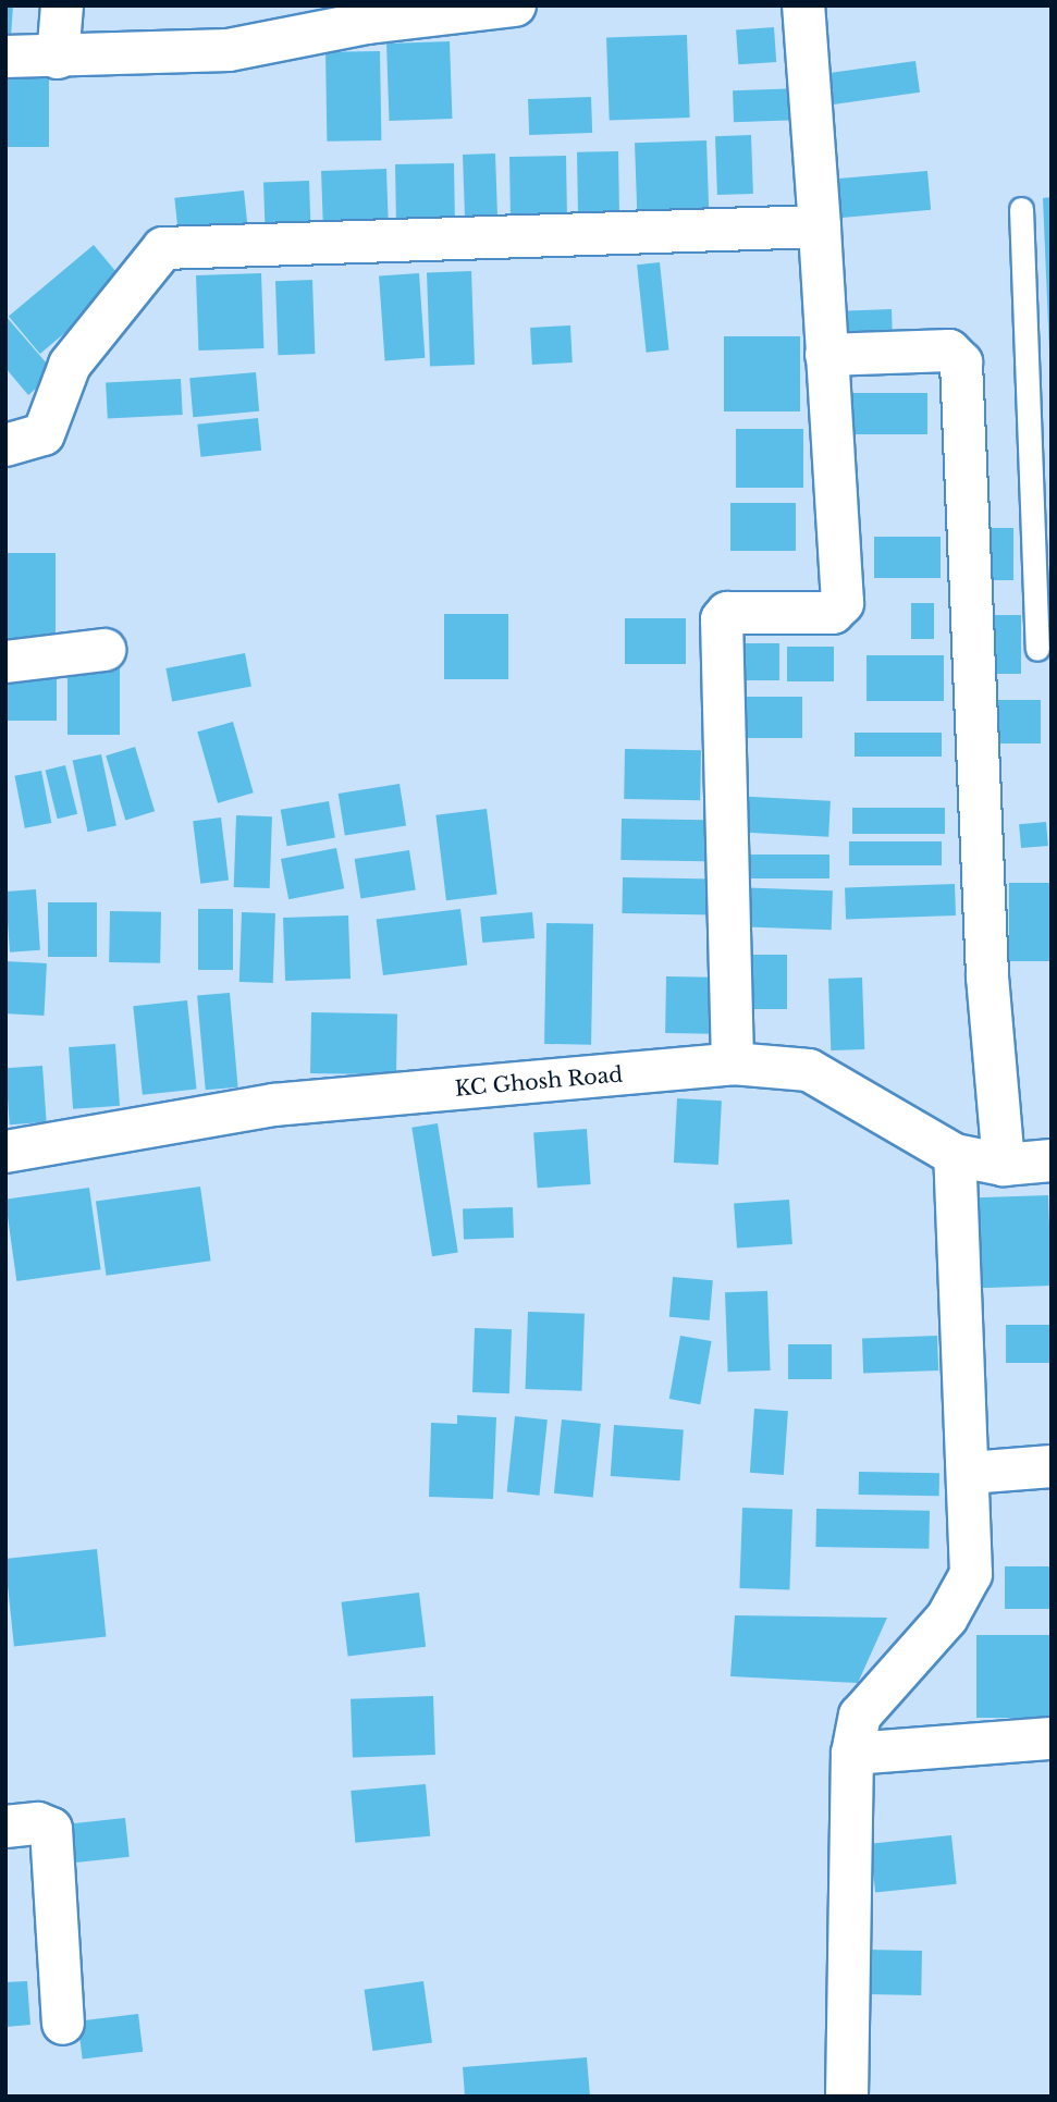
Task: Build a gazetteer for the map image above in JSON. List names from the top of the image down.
{
  "streets": {
    "street": ["KC Ghosh Road"]
  }
}
